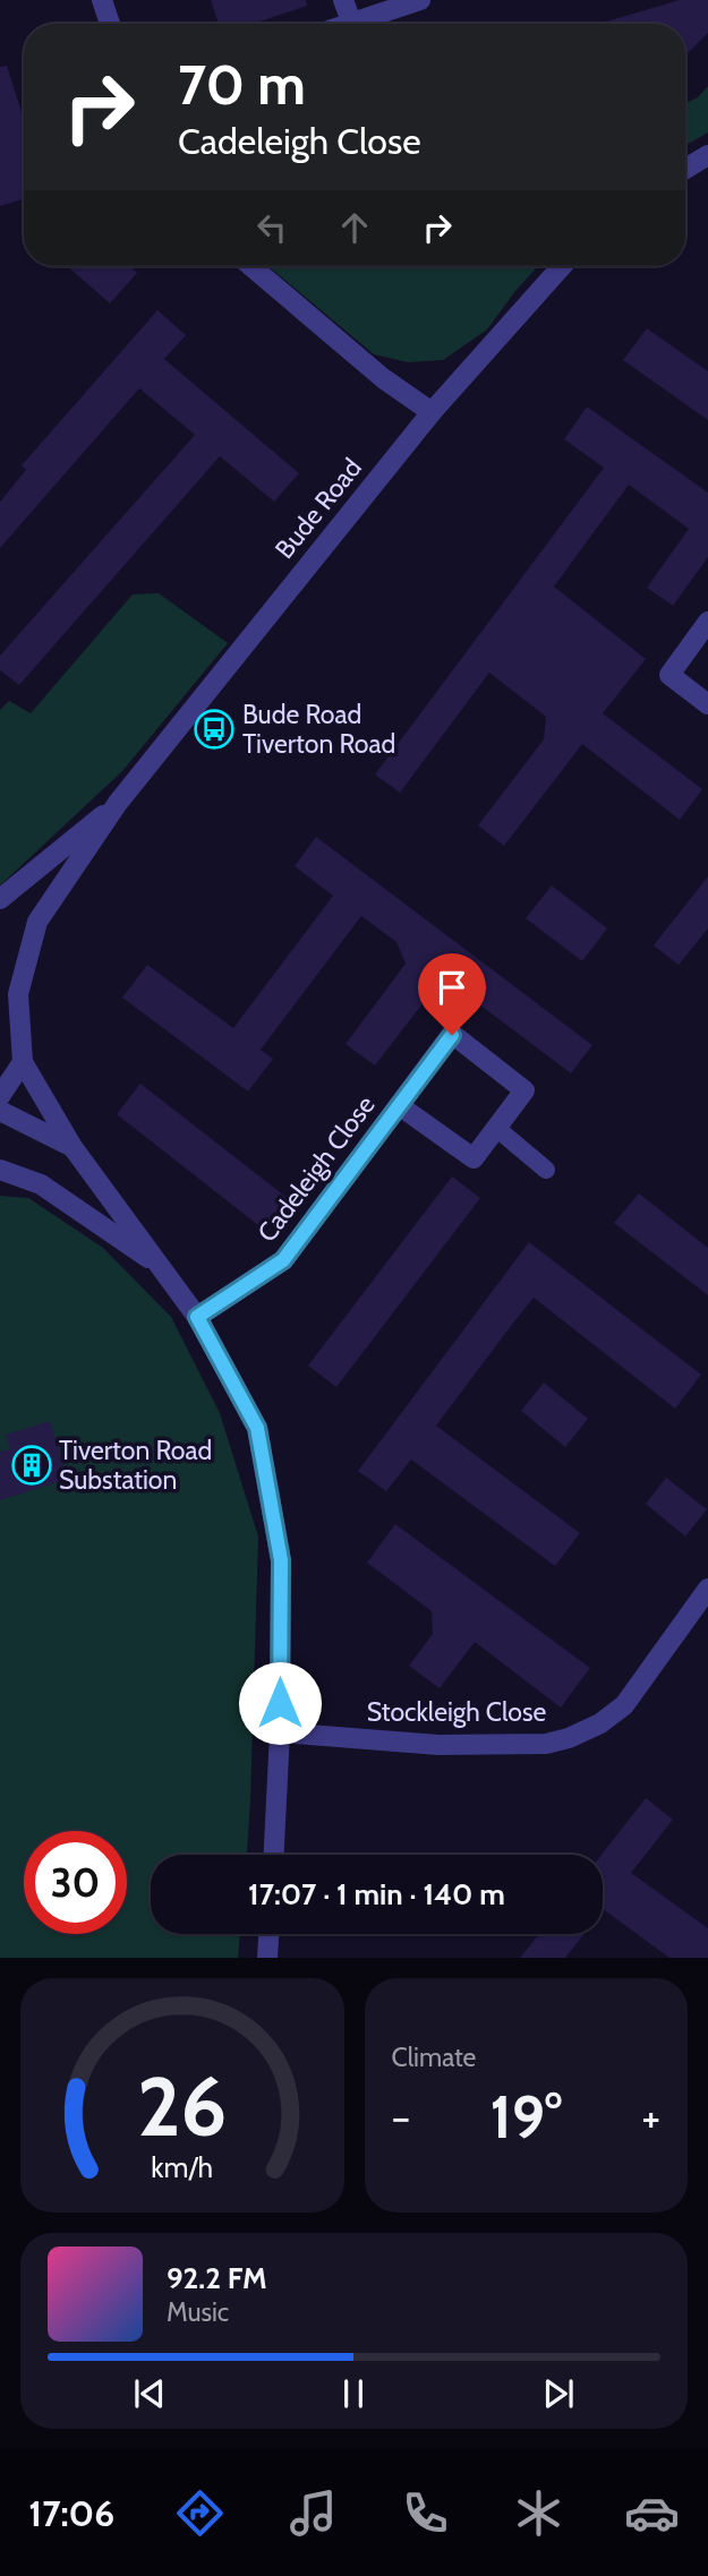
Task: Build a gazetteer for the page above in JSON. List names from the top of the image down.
{
  "streets": {
    "street": ["Bude Road", "Cadeleigh Close", "Stockleigh Close"]
  },
  "places": {
    "bus stop": ["Bude Road Tiverton Road"],
    "building": ["Tiverton Road Substation"]
  },
  "page": {
    "turn": ["70 m", "Cadeleigh Close"],
    "limit": "30",
    "trip": "17:07 · 1 min · 140 m",
    "tile": "Climate",
    "heat": ["−", "19°", "+"],
    "song": ["92.2 FM", "Music"],
    "tabs": "17:06",
    "gauge": ["26", "km/h"]
  }
}
